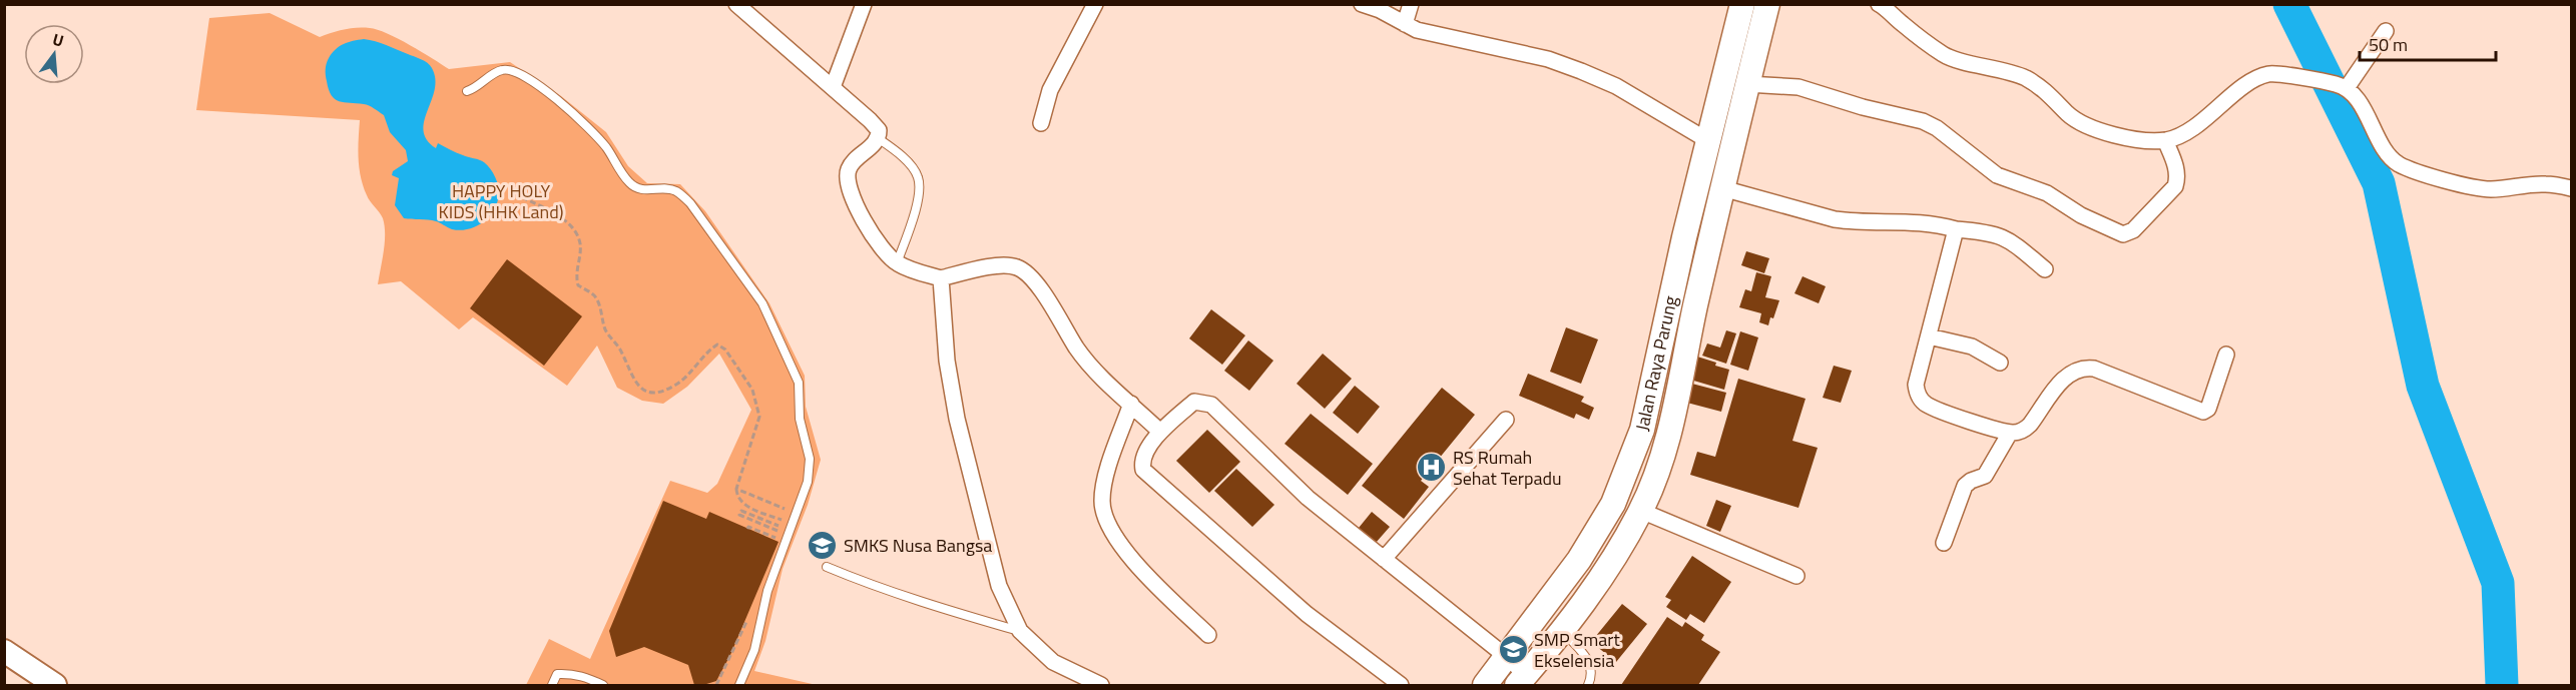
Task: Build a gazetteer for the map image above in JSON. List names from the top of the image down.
{
  "streets": {
    "highway": ["Jalan Raya Parung"]
  },
  "parks": ["HAPPY HOLY KIDS (HHK Land)"],
  "places": {
    "hospital": ["RS Rumah Sehat Terpadu"],
    "school or university": ["SMKS Nusa Bangsa", "SMP Smart Ekselensia"]
  },
  "scale_bar": "50 m",
  "north": "top"
}
